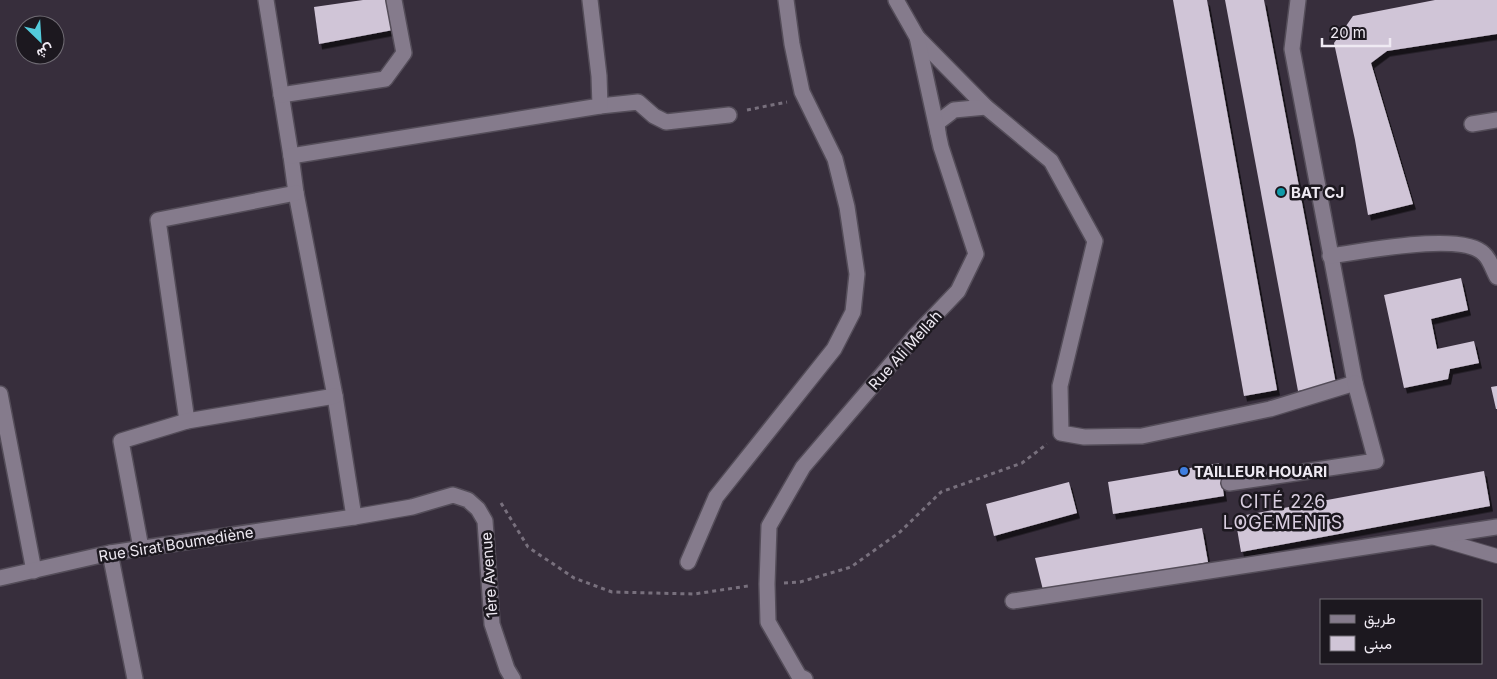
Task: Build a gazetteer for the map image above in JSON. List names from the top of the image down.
{
  "streets": {
    "street": ["Rue Ali Mellah", "Rue Sirat Boumediène", "1ère Avenue"]
  },
  "crossings": [
    ["Rue Sirat Boumediène", "1ère Avenue"]
  ],
  "districts": ["CITÉ 226 LOGEMENTS"],
  "places": ["BAT CJ", "TAILLEUR HOUARI"],
  "legend": ["طريق", "مبنى"],
  "scale_bar": "20 m",
  "north": "bottom right"
}
